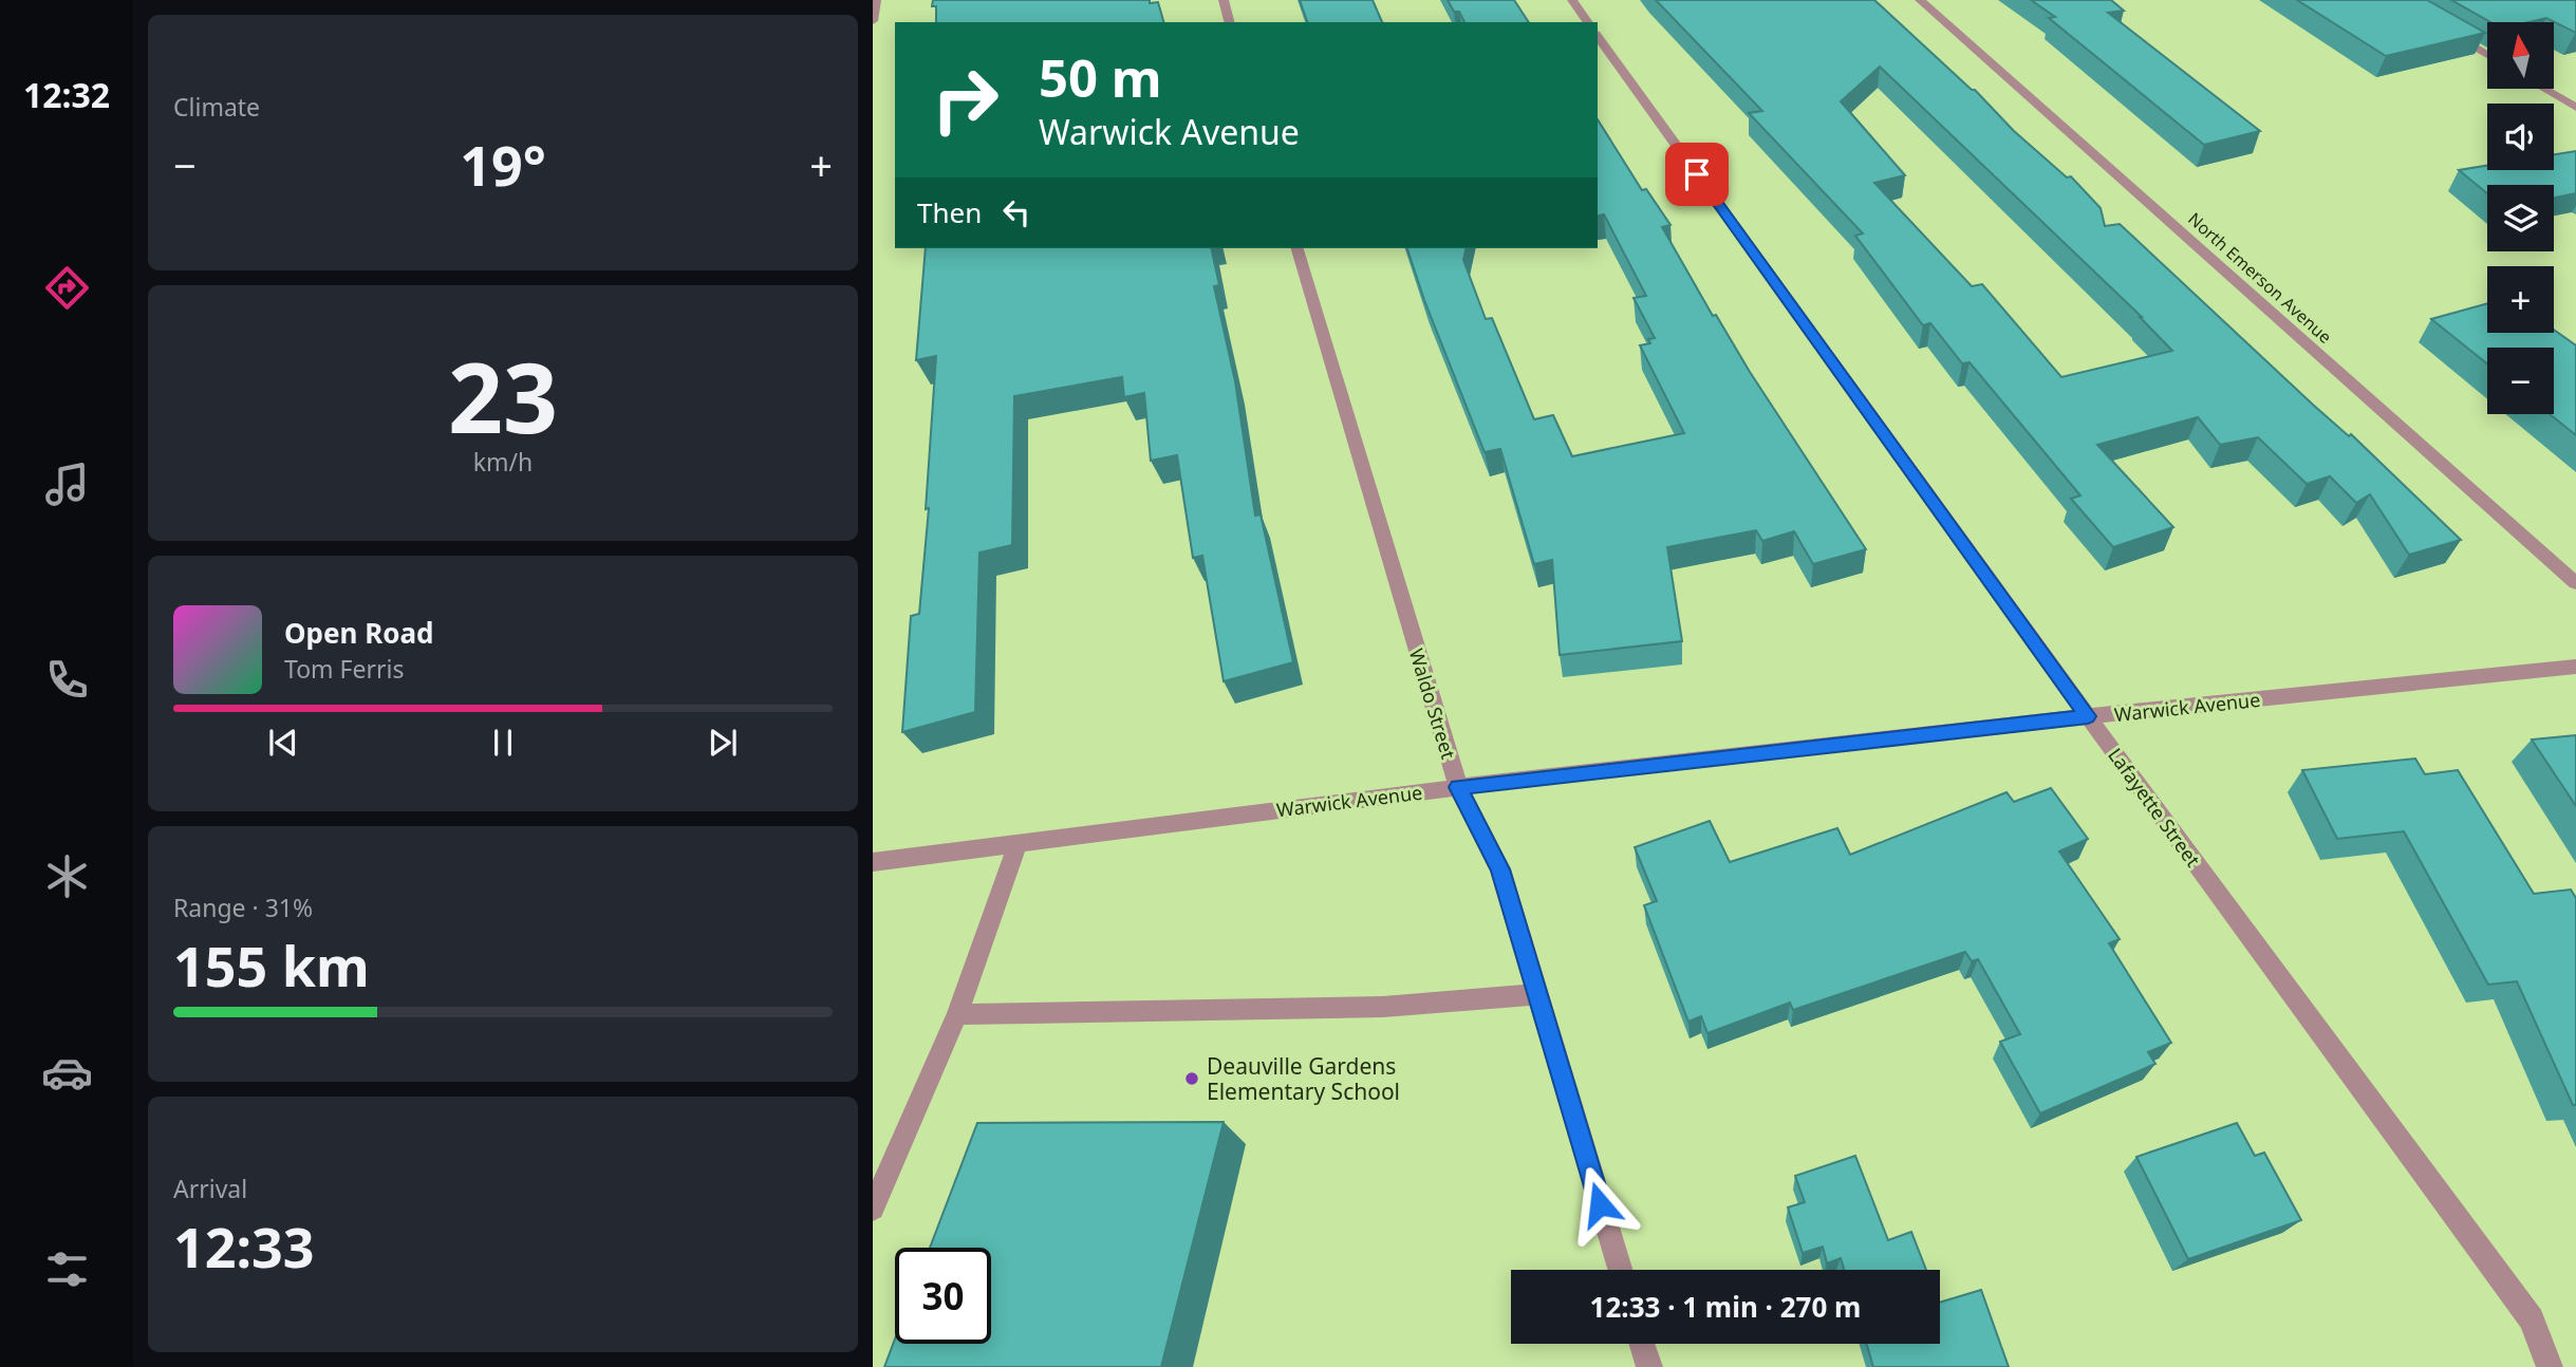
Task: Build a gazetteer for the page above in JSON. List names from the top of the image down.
{
  "streets": {
    "street": [
      "North Emerson Avenue",
      "Waldo Street",
      "Warwick Avenue",
      "Lafayette Street"
    ]
  },
  "crossings": [
    ["Waldo Street", "Warwick Avenue"],
    ["Warwick Avenue", "Lafayette Street"]
  ],
  "places": ["Deauville Gardens Elementary School"],
  "north": "top",
  "page": {
    "tabs": "12:32",
    "tile": [
      "Climate",
      ["23", "km/h"],
      ["Range · 31%", "155 km"],
      ["Arrival", "12:33"]
    ],
    "map_buttons": ["+", "−"],
    "turn": ["50 m", "Warwick Avenue"],
    "heat": ["−", "19°", "+"],
    "then": "Then",
    "song": ["Open Road", "Tom Ferris"],
    "limit": "30",
    "trip": "12:33 · 1 min · 270 m"
  }
}
